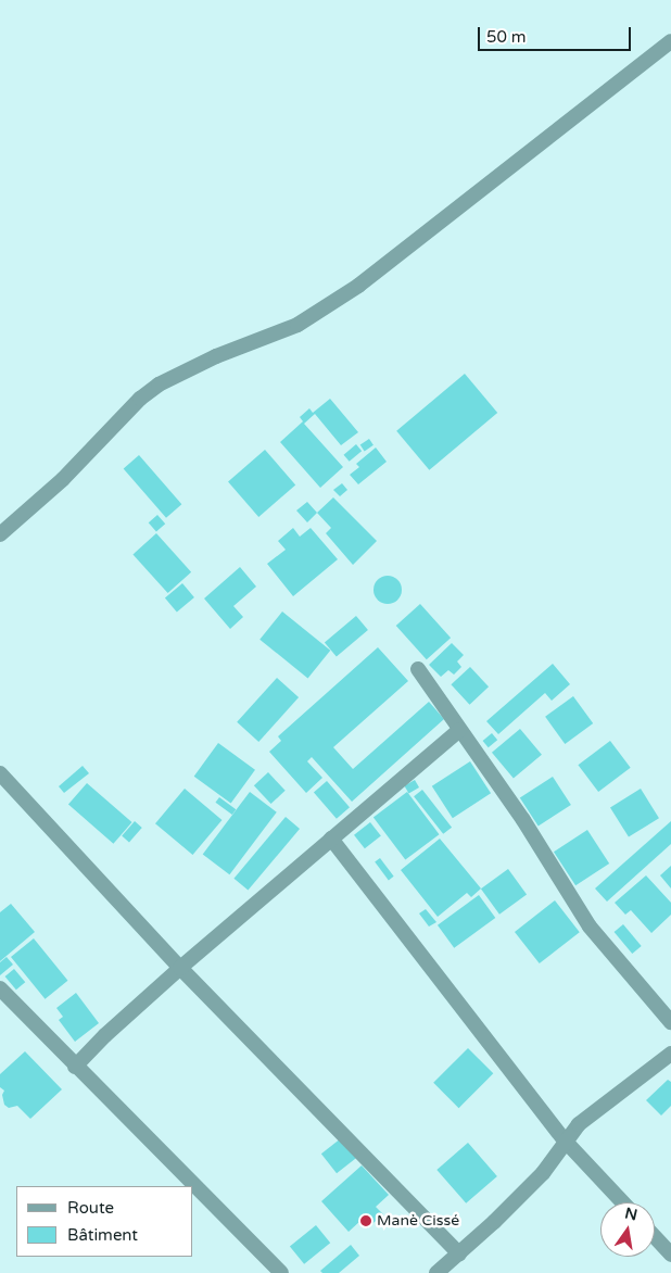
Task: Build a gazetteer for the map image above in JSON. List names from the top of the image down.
{
  "places": ["Manè Cissé"],
  "legend": ["Route", "Bâtiment"],
  "scale_bar": "50 m",
  "north": "top"
}
